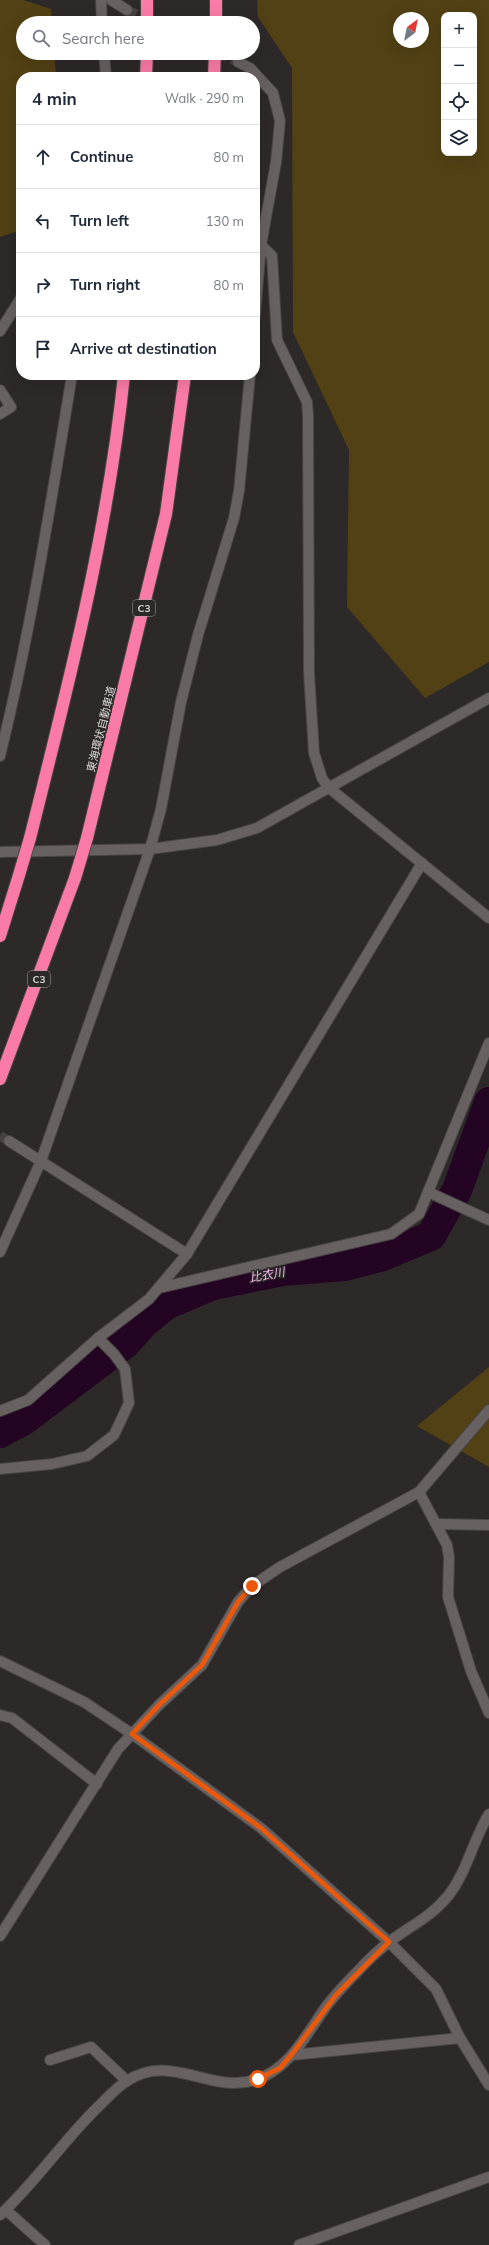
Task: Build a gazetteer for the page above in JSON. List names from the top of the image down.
{
  "streets": {
    "highway": ["C3", "東海環状自動車道"]
  },
  "water": ["比衣川"],
  "north": "top right",
  "page": {
    "map_buttons": ["+", "−"],
    "search": "Search here",
    "heading": ["4 min", "Walk · 290 m"],
    "list": [
      ["Continue", "80 m"],
      ["Turn left", "130 m"],
      ["Turn right", "80 m"],
      "Arrive at destination"
    ]
  }
}
